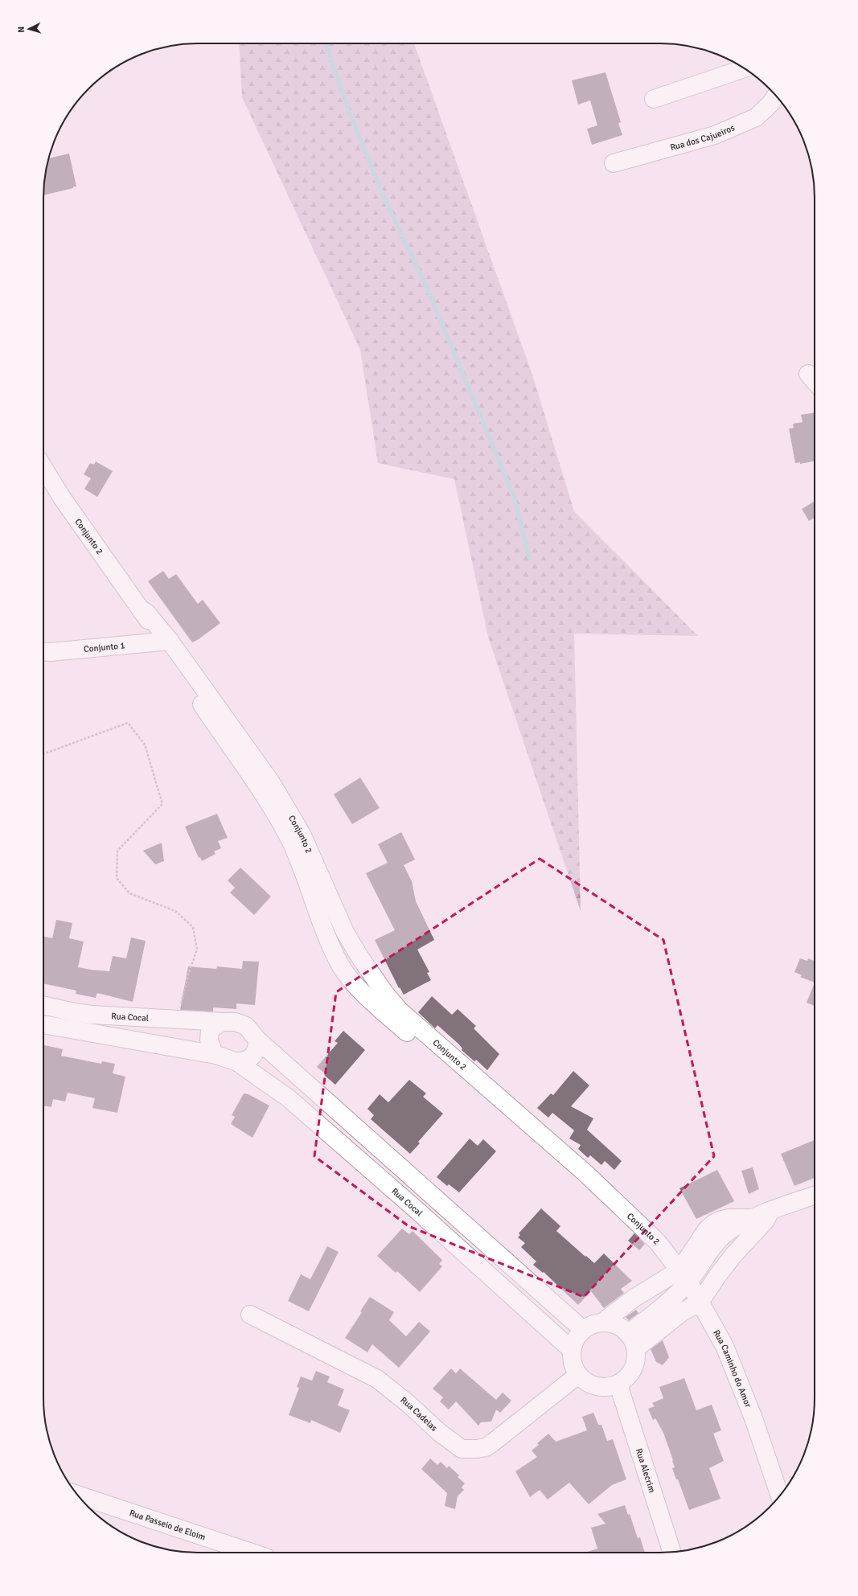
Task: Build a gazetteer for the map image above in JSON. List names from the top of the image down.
{
  "streets": {
    "street": [
      "Rua dos Cajueiros",
      "Conjunto 2",
      "Conjunto 1",
      "Rua Cocal",
      "Rua Caminho do Amor",
      "Rua Cadeias",
      "Rua Alecrim",
      "Rua Passeio de Eloim"
    ]
  },
  "crossings": [
    ["Conjunto 2", "Conjunto 1"],
    ["Conjunto 2", "Rua Caminho do Amor"],
    ["Rua Cocal", "Rua Cadeias"],
    ["Rua Cocal", "Rua Alecrim"],
    ["Rua Cadeias", "Rua Alecrim"]
  ],
  "north": "left"
}
